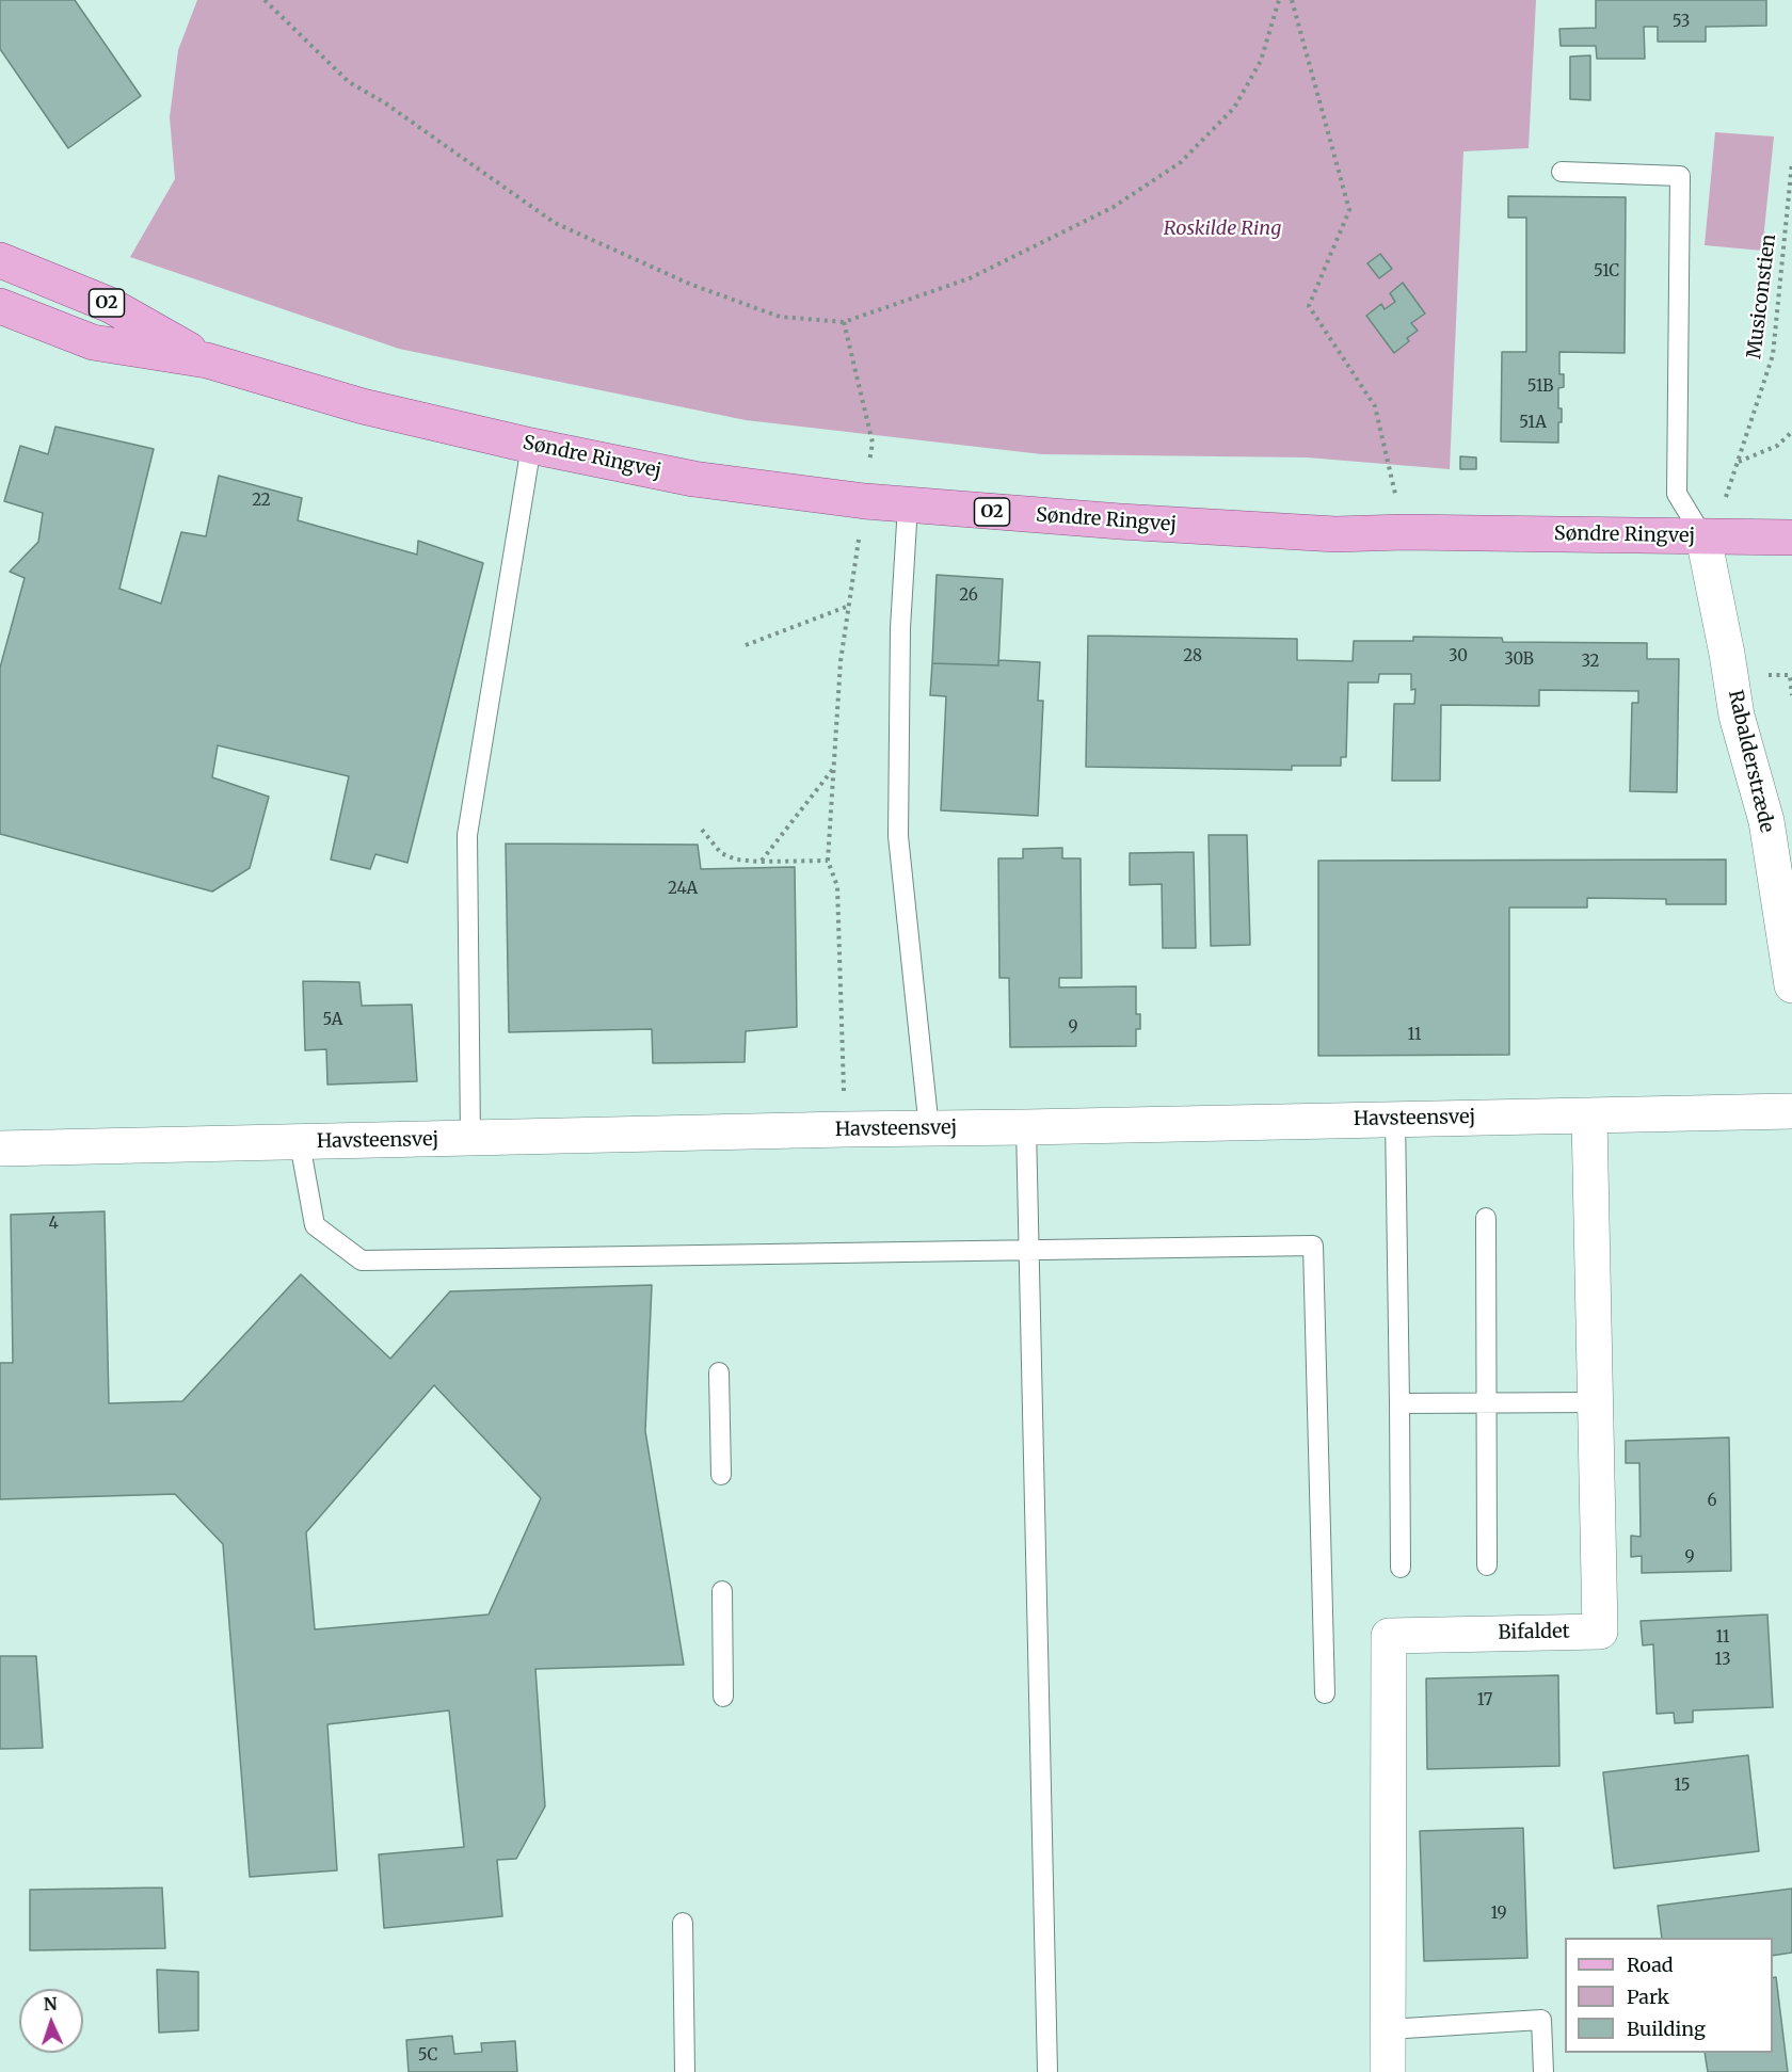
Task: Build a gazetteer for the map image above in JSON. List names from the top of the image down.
{
  "streets": {
    "main road": ["O2", "Søndre Ringvej"],
    "street": ["Rabalderstræde", "Havsteensvej", "Bifaldet"],
    "path": ["Musiconstien"]
  },
  "crossings": [
    ["Musiconstien", "Søndre Ringvej"],
    ["Musiconstien", "Rabalderstræde"],
    ["Søndre Ringvej", "Rabalderstræde"],
    ["Havsteensvej", "Bifaldet"]
  ],
  "parks": ["Roskilde Ring"],
  "house_numbers": [
    "53",
    "51C",
    "51B",
    "51A",
    "22",
    "26",
    "28",
    "30",
    "30B",
    "32",
    "24A",
    "5A",
    "9",
    "11",
    "4",
    "6",
    "9",
    "11",
    "13",
    "17",
    "15",
    "19",
    "5C"
  ],
  "legend": ["Road", "Park", "Building"],
  "north": "top"
}
